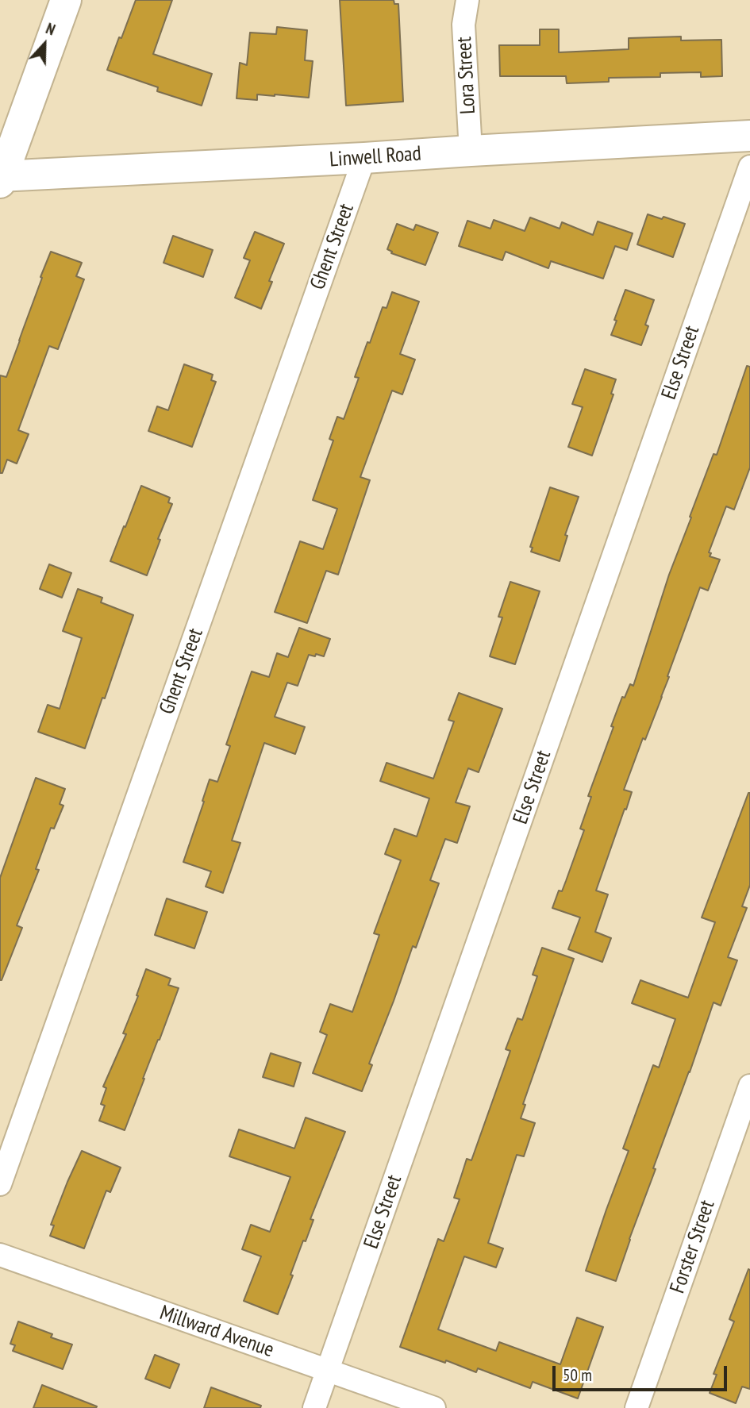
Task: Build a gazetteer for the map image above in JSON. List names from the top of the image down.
{
  "streets": {
    "main road": ["Linwell Road"],
    "street": [
      "Lora Street",
      "Ghent Street",
      "Else Street",
      "Forster Street",
      "Millward Avenue"
    ]
  },
  "crossings": [
    ["Lora Street", "Linwell Road"],
    ["Linwell Road", "Ghent Street"],
    ["Else Street", "Millward Avenue"]
  ],
  "scale_bar": "50 m",
  "north": "top"
}
